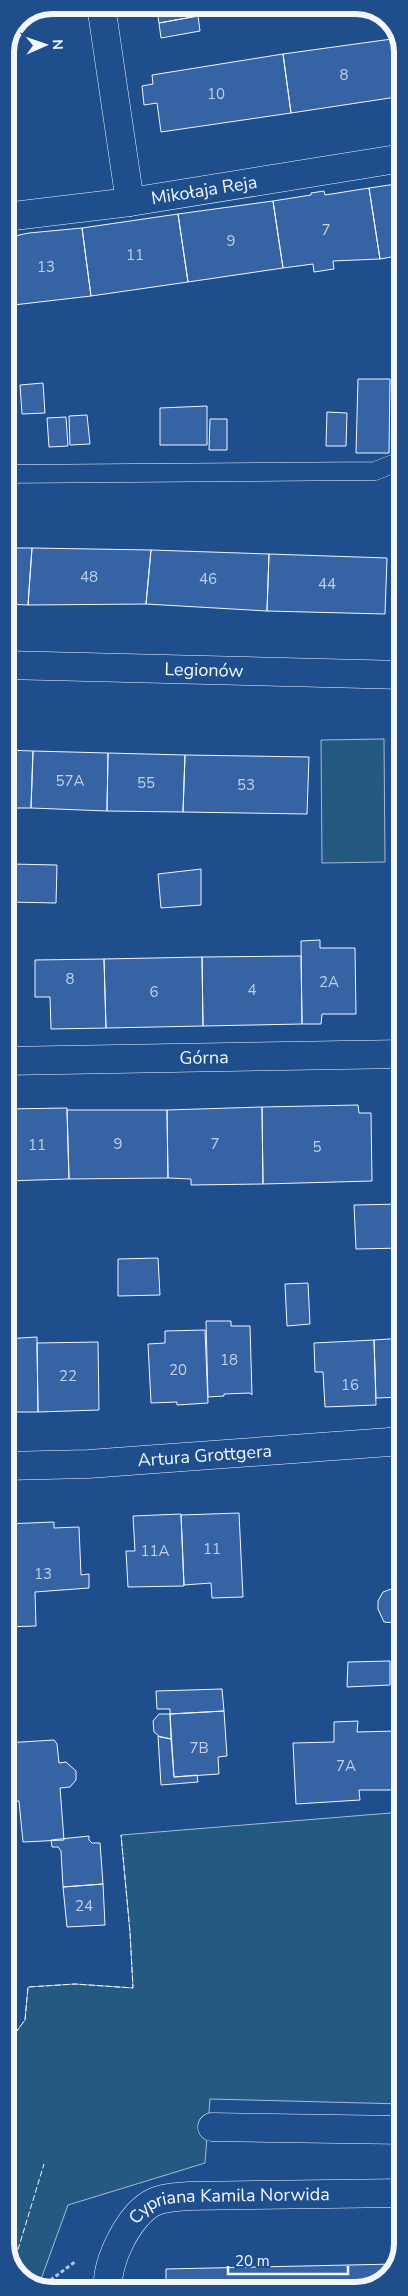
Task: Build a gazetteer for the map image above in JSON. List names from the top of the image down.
{
  "streets": {
    "street": [
      "Mikołaja Reja",
      "Legionów",
      "Górna",
      "Artura Grottgera",
      "Cypriana Kamila Norwida"
    ]
  },
  "house_numbers": [
    "8",
    "10",
    "7",
    "9",
    "11",
    "13",
    "48",
    "46",
    "44",
    "57A",
    "55",
    "53",
    "8",
    "2A",
    "4",
    "6",
    "9",
    "7",
    "11",
    "5",
    "18",
    "20",
    "22",
    "16",
    "11",
    "11A",
    "13",
    "7B",
    "7A",
    "24"
  ],
  "scale_bar": "20 m",
  "north": "right"
}
